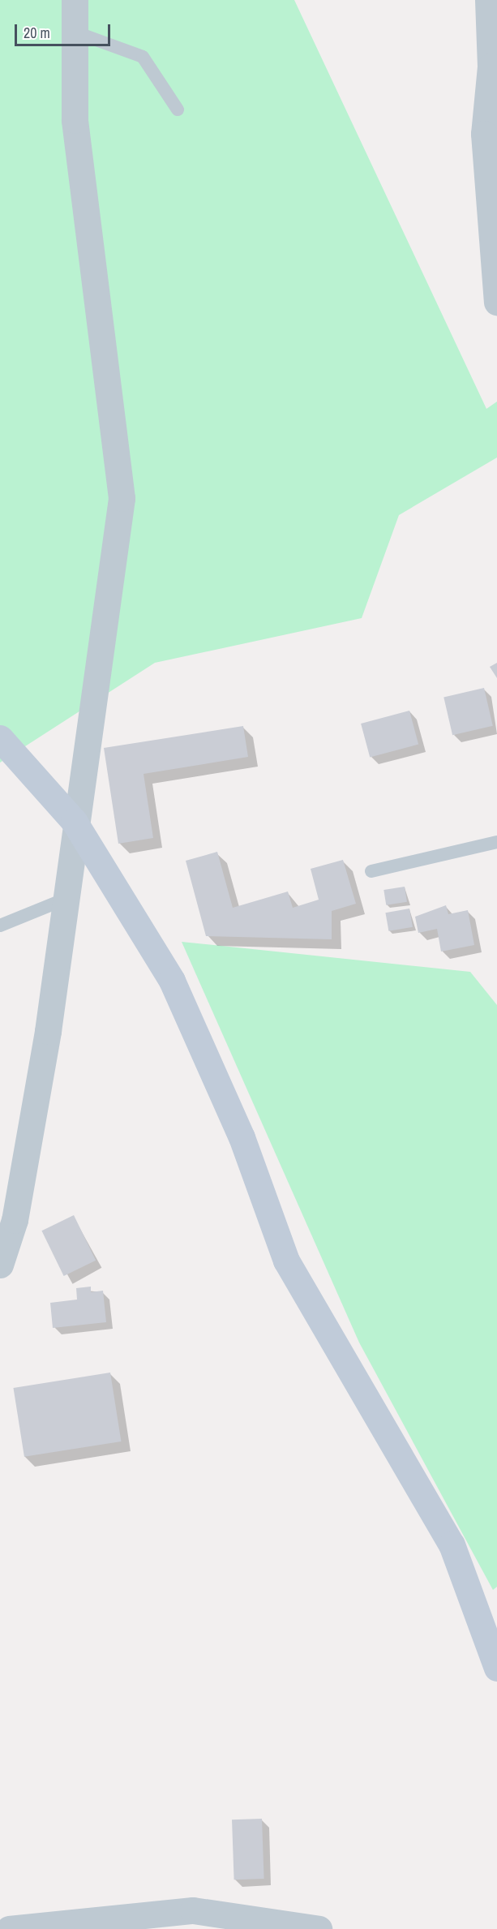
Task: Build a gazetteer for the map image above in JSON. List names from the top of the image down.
{
  "scale_bar": "20 m"
}
